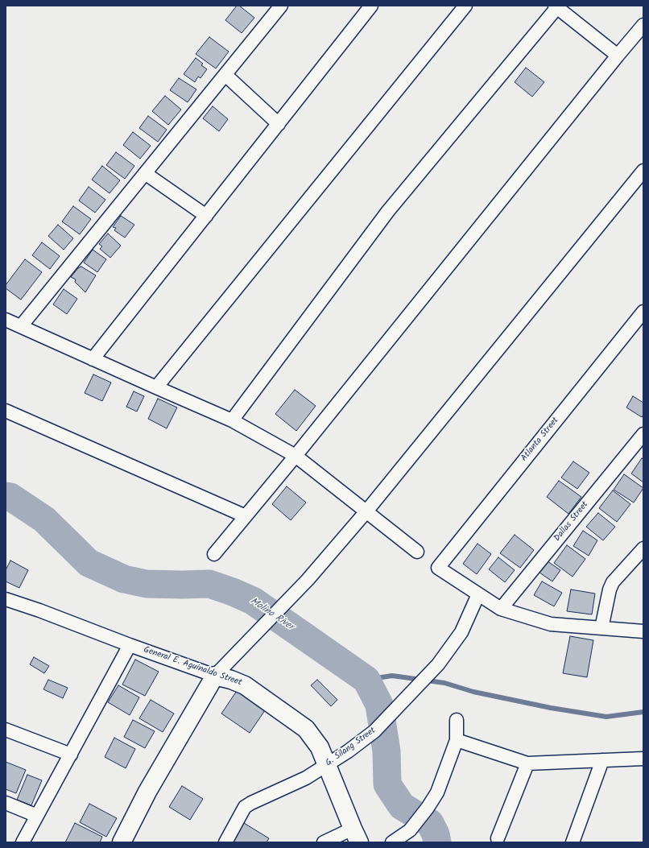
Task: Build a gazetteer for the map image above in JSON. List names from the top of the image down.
{
  "streets": {
    "street": [
      "Atlanta Street",
      "Dallas Street",
      "General E. Aguinaldo Street",
      "G. Silang Street"
    ]
  },
  "crossings": [
    ["Atlanta Street", "G. Silang Street"],
    ["General E. Aguinaldo Street", "G. Silang Street"]
  ],
  "water": ["Molino River"]
}
